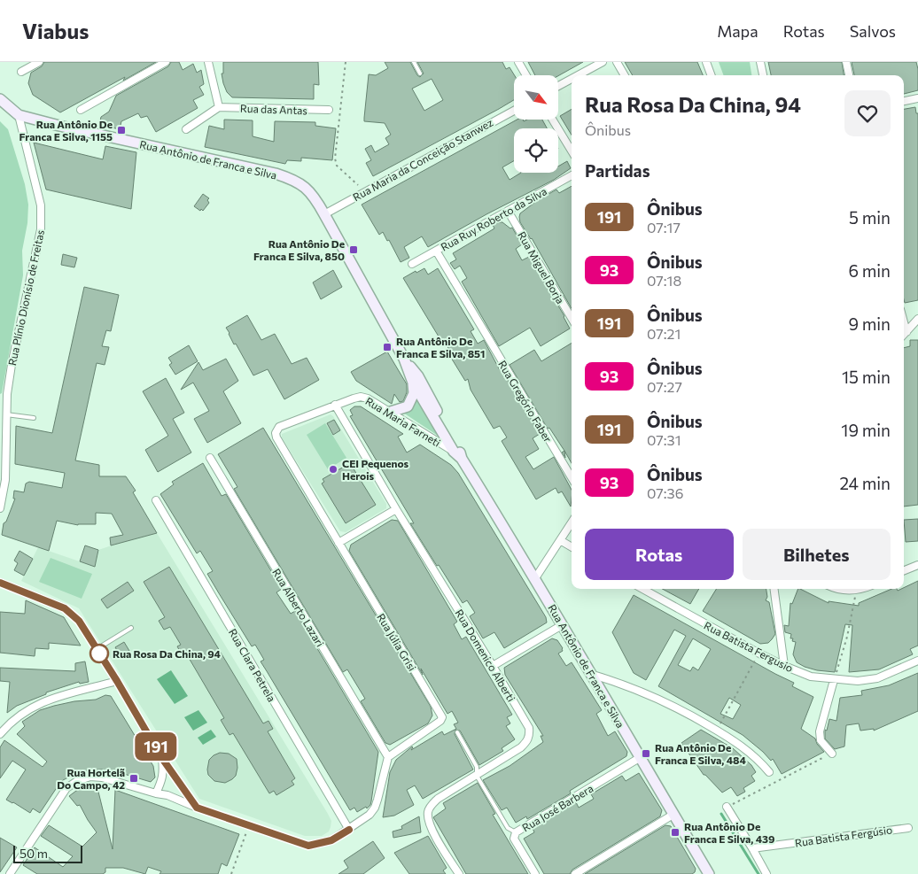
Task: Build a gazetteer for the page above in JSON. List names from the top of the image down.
{
  "streets": {
    "main road": ["Rua Antônio de Franca e Silva"],
    "street": [
      "Rua das Antas",
      "Rua Maria da Conceição Stanwez",
      "Rua Ruy Roberto da Silva",
      "Rua Miguel Borja",
      "Rua Plínio Dionísio de Freitas",
      "Rua Gregório Faber",
      "Rua Maria Farneti",
      "Rua Alberto Lazari",
      "Rua Júlia Grisi",
      "Rua Batista Fergusio",
      "Rua Domenico Alberti",
      "Rua Clara Petrela",
      "Rua José Barbera",
      "Rua Batista Fergúsio"
    ]
  },
  "crossings": [
    ["Rua Antônio de Franca e Silva", "Rua Maria da Conceição Stanwez"],
    ["Rua Antônio de Franca e Silva", "Rua Plínio Dionísio de Freitas"],
    ["Rua Antônio de Franca e Silva", "Rua Maria Farneti"],
    ["Rua Antônio de Franca e Silva", "Rua José Barbera"],
    ["Rua Ruy Roberto da Silva", "Rua Miguel Borja"],
    ["Rua Ruy Roberto da Silva", "Rua Gregório Faber"],
    ["Rua Maria Farneti", "Rua Júlia Grisi"],
    ["Rua Maria Farneti", "Rua Domenico Alberti"],
    ["Rua Alberto Lazari", "Rua Júlia Grisi"]
  ],
  "places": {
    "transit": [
      "Rua Antônio De Franca E Silva, 1155",
      "Rua Antônio De Franca E Silva, 850",
      "Rua Antônio De Franca E Silva, 851",
      "Rua Antônio De Franca E Silva, 484",
      "Rua Hortelã Do Campo, 42",
      "Rua Antônio De Franca E Silva, 439"
    ],
    "other": ["CEI Pequenos Herois", "Rua Rosa Da China, 94"]
  },
  "lines": ["bus line 191"],
  "scale_bar": "50 m",
  "north": "bottom right",
  "page": {
    "header": "Viabus",
    "nav": ["Mapa", "Rotas", "Salvos"],
    "on_map": "191",
    "heading": [
      ["Rua Rosa Da China, 94", "Ônibus"],
      "Partidas"
    ],
    "list": [
      {
        "mark": "191",
        "name": "Ônibus",
        "note": "07:17",
        "value": "5 min"
      },
      {
        "mark": "93",
        "name": "Ônibus",
        "note": "07:18",
        "value": "6 min"
      },
      {
        "mark": "191",
        "name": "Ônibus",
        "note": "07:21",
        "value": "9 min"
      },
      {
        "mark": "93",
        "name": "Ônibus",
        "note": "07:27",
        "value": "15 min"
      },
      {
        "mark": "191",
        "name": "Ônibus",
        "note": "07:31",
        "value": "19 min"
      },
      {
        "mark": "93",
        "name": "Ônibus",
        "note": "07:36",
        "value": "24 min"
      }
    ],
    "buttons": ["Rotas", "Bilhetes"],
    "scale": "50 m"
  }
}
